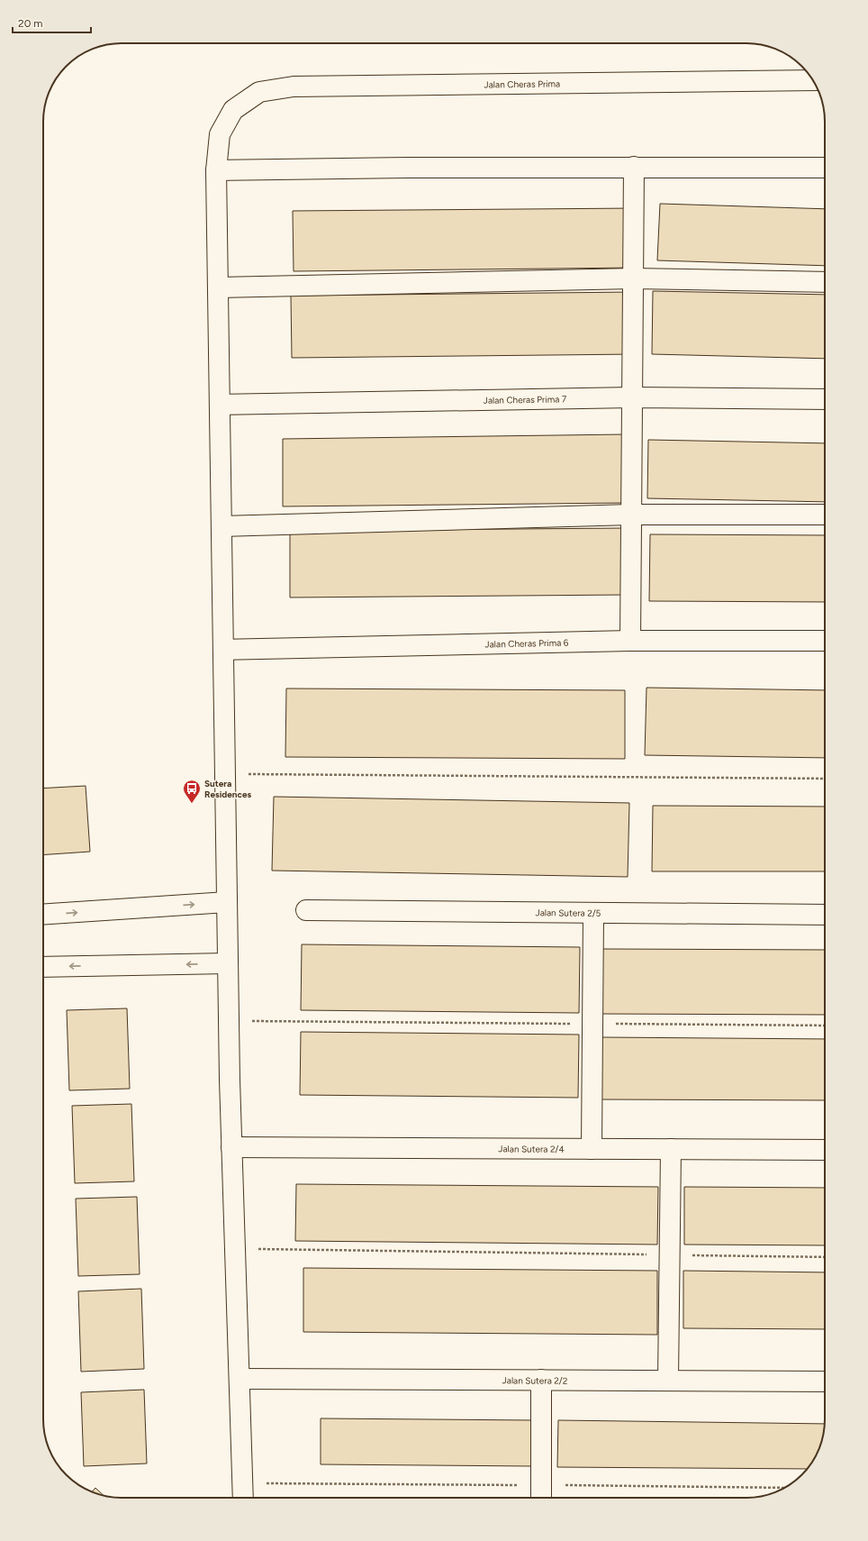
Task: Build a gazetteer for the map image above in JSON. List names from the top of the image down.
{
  "streets": {
    "street": [
      "Jalan Cheras Prima",
      "Jalan Cheras Prima 7",
      "Jalan Cheras Prima 6",
      "Jalan Sutera 2/5",
      "Jalan Sutera 2/4",
      "Jalan Sutera 2/2"
    ]
  },
  "places": {
    "bus stop": ["Sutera Residences"]
  },
  "scale_bar": "20 m"
}
